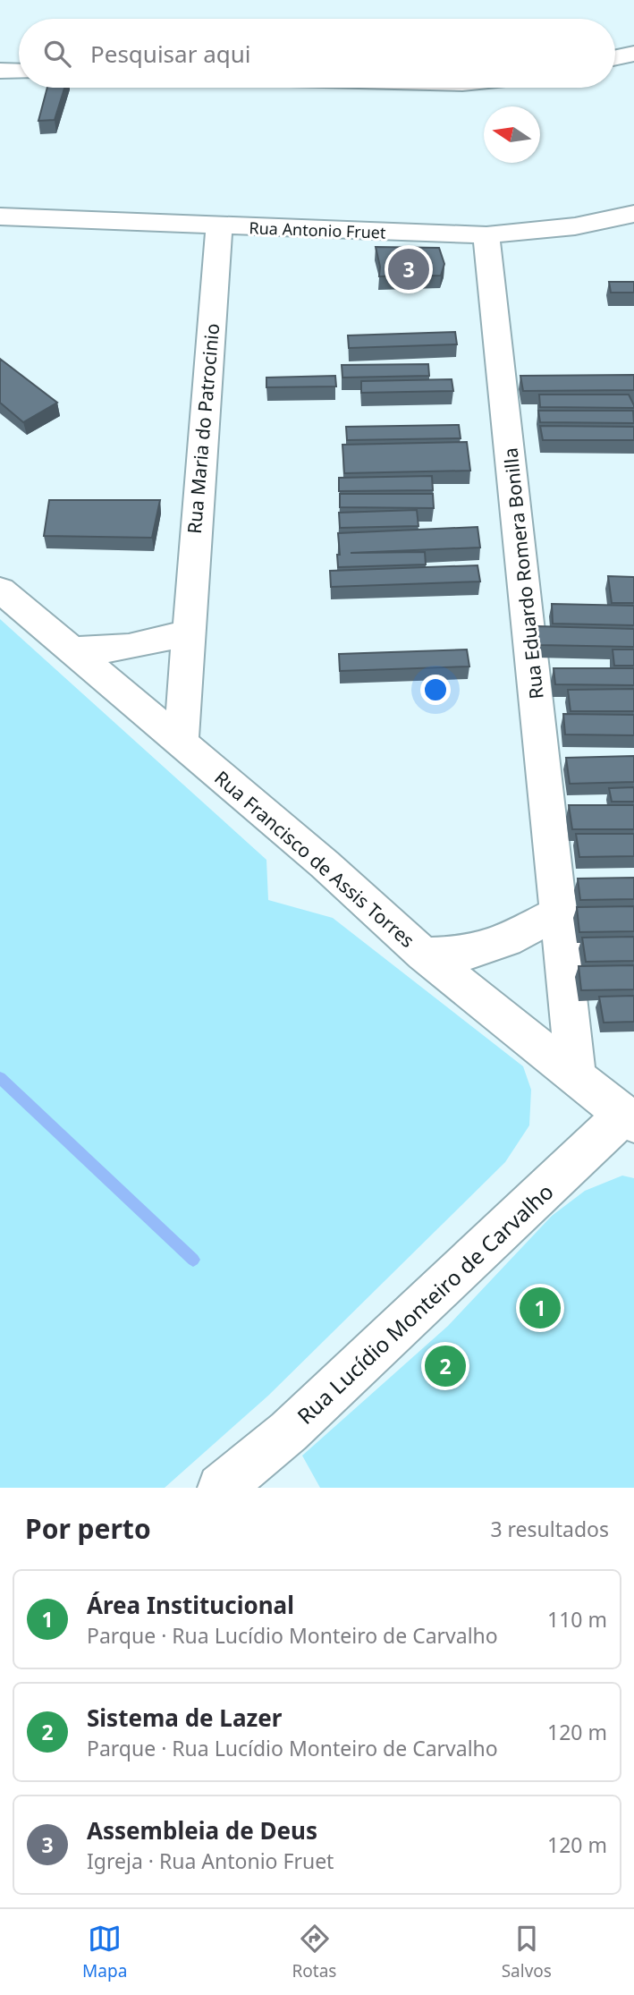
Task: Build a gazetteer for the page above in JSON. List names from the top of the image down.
{
  "streets": {
    "street": [
      "Rua Antonio Fruet",
      "Rua Maria do Patrocinio",
      "Rua Eduardo Romera Bonilla",
      "Rua Francisco de Assis Torres",
      "Rua Lucídio Monteiro de Carvalho"
    ]
  },
  "crossings": [
    ["Rua Antonio Fruet", "Rua Maria do Patrocinio"],
    ["Rua Antonio Fruet", "Rua Eduardo Romera Bonilla"],
    ["Rua Maria do Patrocinio", "Rua Francisco de Assis Torres"],
    ["Rua Eduardo Romera Bonilla", "Rua Francisco de Assis Torres"],
    ["Rua Francisco de Assis Torres", "Rua Lucídio Monteiro de Carvalho"]
  ],
  "north": "left",
  "page": {
    "search": "Pesquisar aqui",
    "pins": ["3", "1", "2"],
    "heading": ["Por perto", "3 resultados"],
    "list": [
      {
        "mark": "1",
        "name": "Área Institucional",
        "note": "Parque · Rua Lucídio Monteiro de Carvalho",
        "value": "110 m"
      },
      {
        "mark": "2",
        "name": "Sistema de Lazer",
        "note": "Parque · Rua Lucídio Monteiro de Carvalho",
        "value": "120 m"
      },
      {
        "mark": "3",
        "name": "Assembleia de Deus",
        "note": "Igreja · Rua Antonio Fruet",
        "value": "120 m"
      }
    ],
    "nav": ["Mapa", "Rotas", "Salvos"]
  }
}
